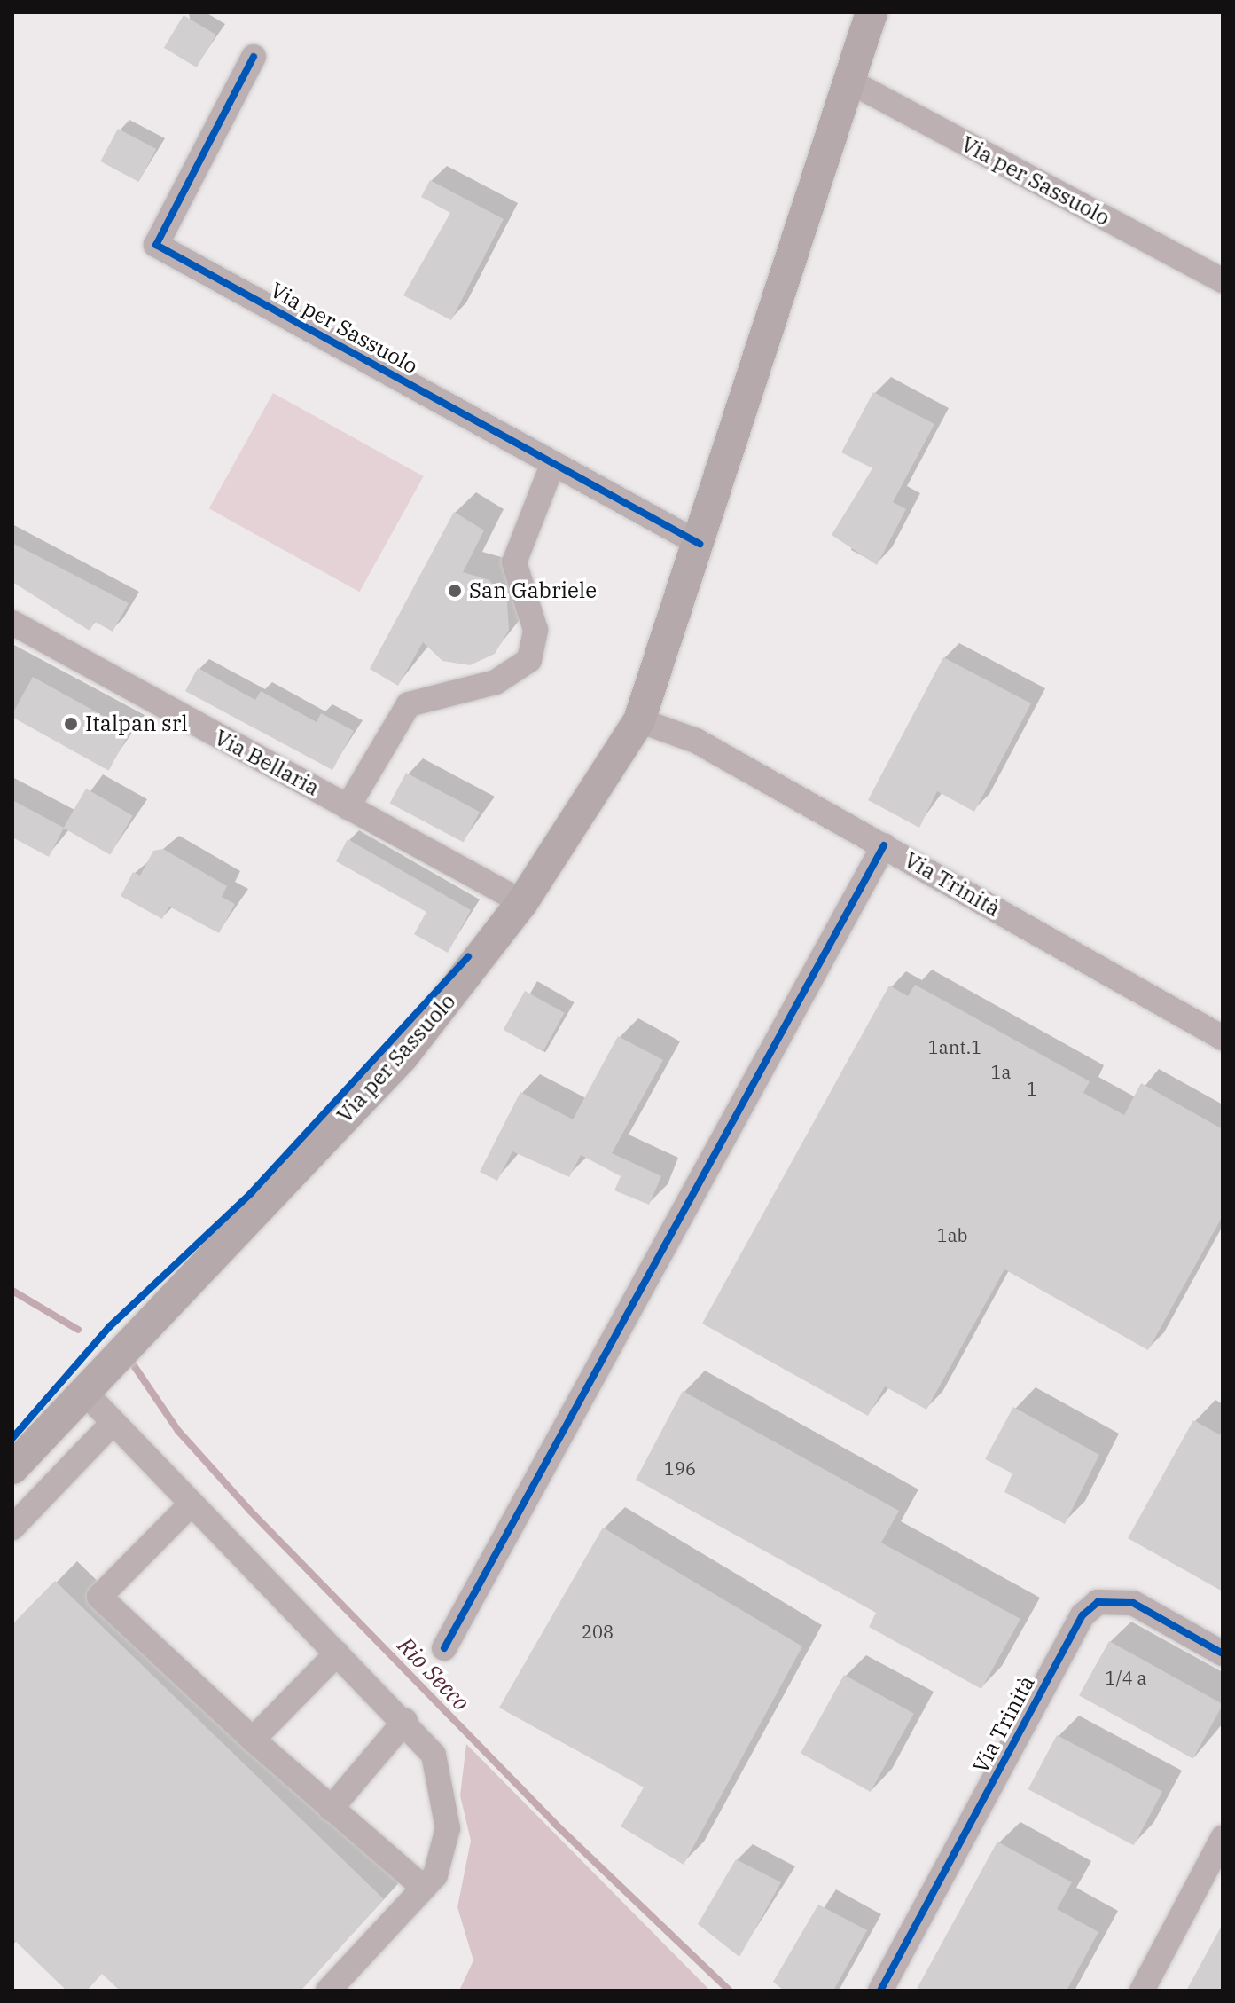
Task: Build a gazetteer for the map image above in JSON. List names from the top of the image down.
{
  "streets": {
    "main road": ["Via per Sassuolo"],
    "street": ["Via Bellaria", "Via Trinità"]
  },
  "crossings": [
    ["Via per Sassuolo", "Via Bellaria"],
    ["Via per Sassuolo", "Via Trinità"]
  ],
  "water": ["Rio Secco"],
  "places": ["San Gabriele", "Italpan srl"],
  "house_numbers": [
    "1ant.1",
    "1a",
    "1",
    "1ab",
    "196",
    "208",
    "1/4 a"
  ]
}
